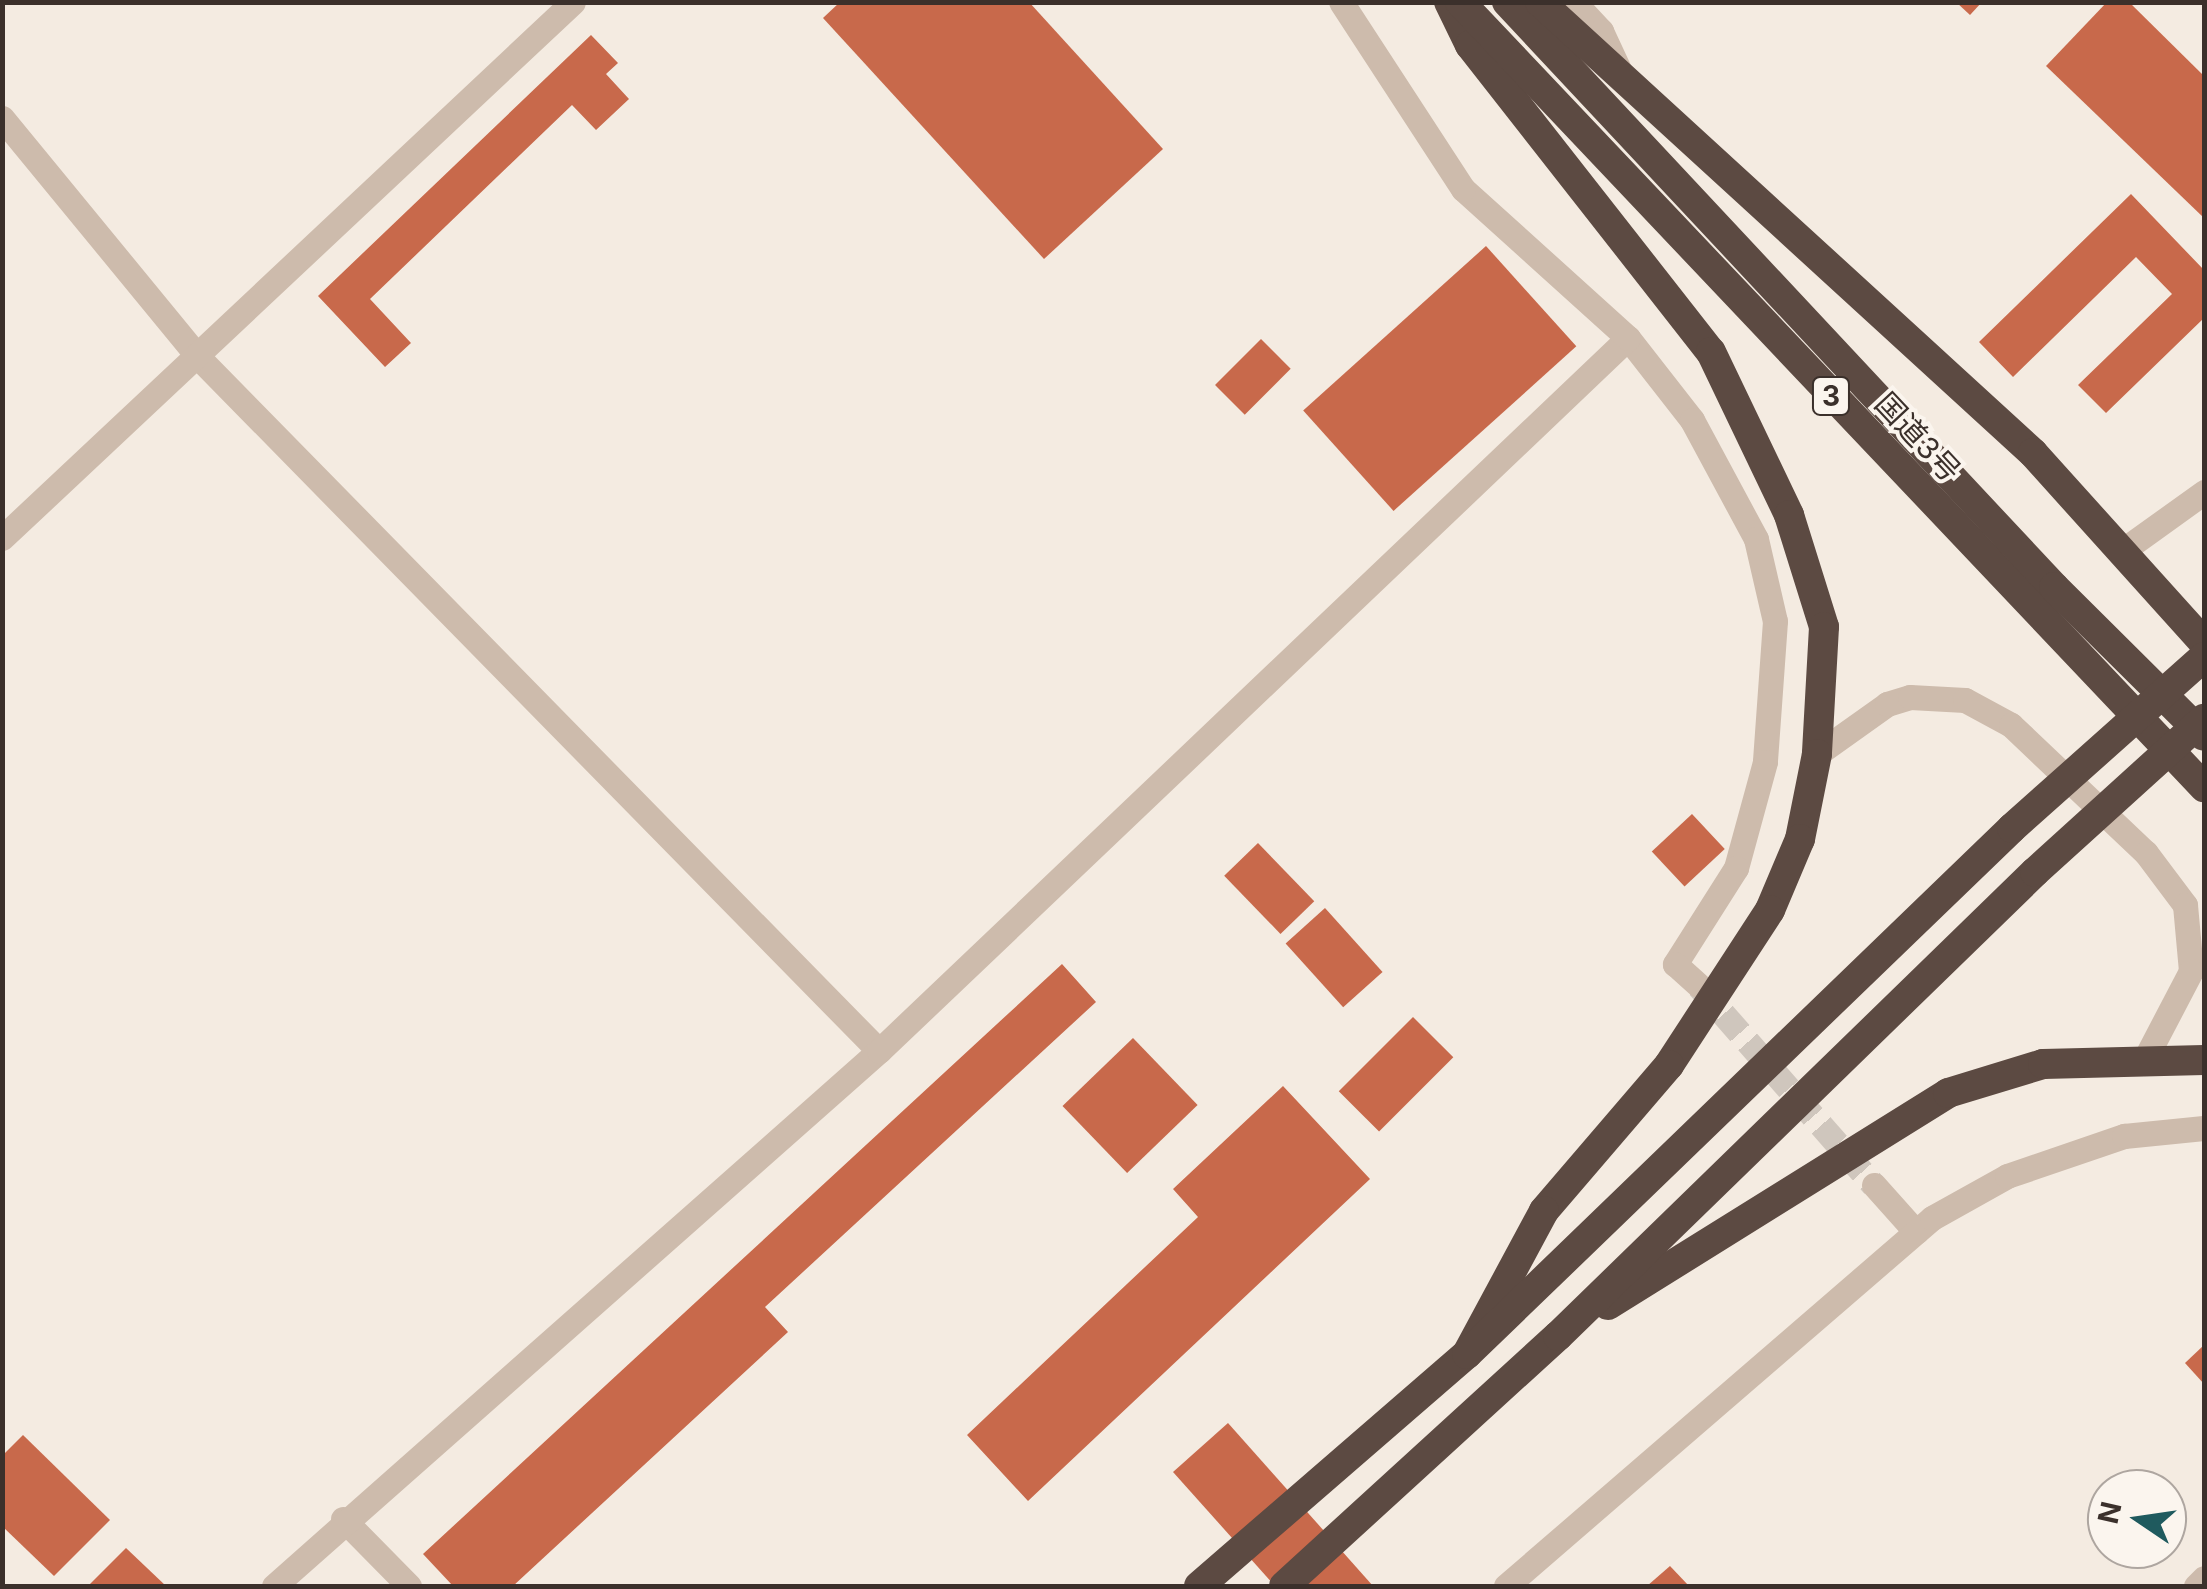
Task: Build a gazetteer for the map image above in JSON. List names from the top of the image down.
{
  "streets": {
    "highway": ["3", "国道3号"]
  },
  "north": "left"
}
